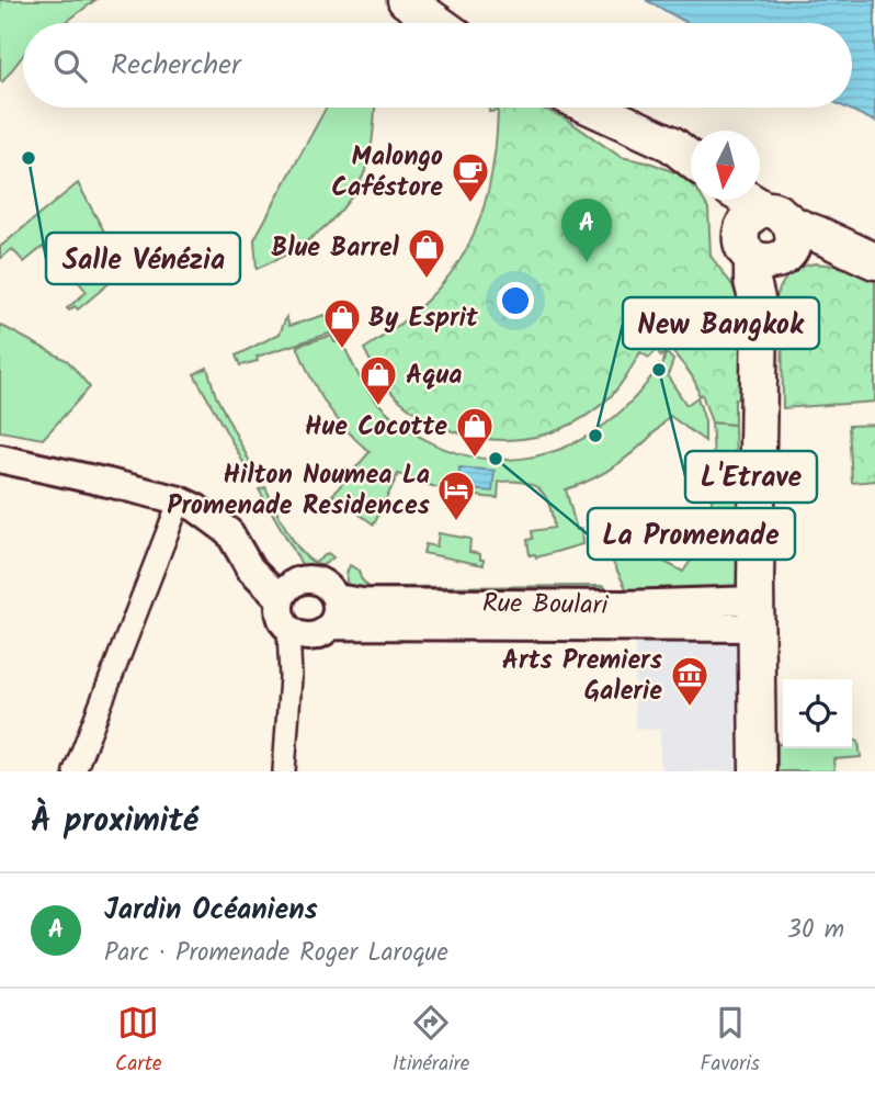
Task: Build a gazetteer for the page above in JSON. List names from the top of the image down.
{
  "streets": {
    "street": ["Rue Boulari"]
  },
  "places": {
    "other": [
      "Salle Vénézia",
      "L'Etrave",
      "New Bangkok",
      "La Promenade"
    ],
    "cafe": ["Malongo Caféstore"],
    "shop": [
      "Blue Barrel",
      "By Esprit",
      "Aqua",
      "Hue Cocotte"
    ],
    "hotel": ["Hilton Noumea La Promenade Residences"],
    "museum": ["Arts Premiers Galerie"]
  },
  "north": "bottom",
  "page": {
    "search": "Rechercher",
    "pins": "A",
    "heading": "À proximité",
    "list": [
      {
        "mark": "A",
        "name": "Jardin Océaniens",
        "note": "Parc · Promenade Roger Laroque",
        "value": "30 m"
      }
    ],
    "nav": ["Carte", "Itinéraire", "Favoris"]
  }
}
